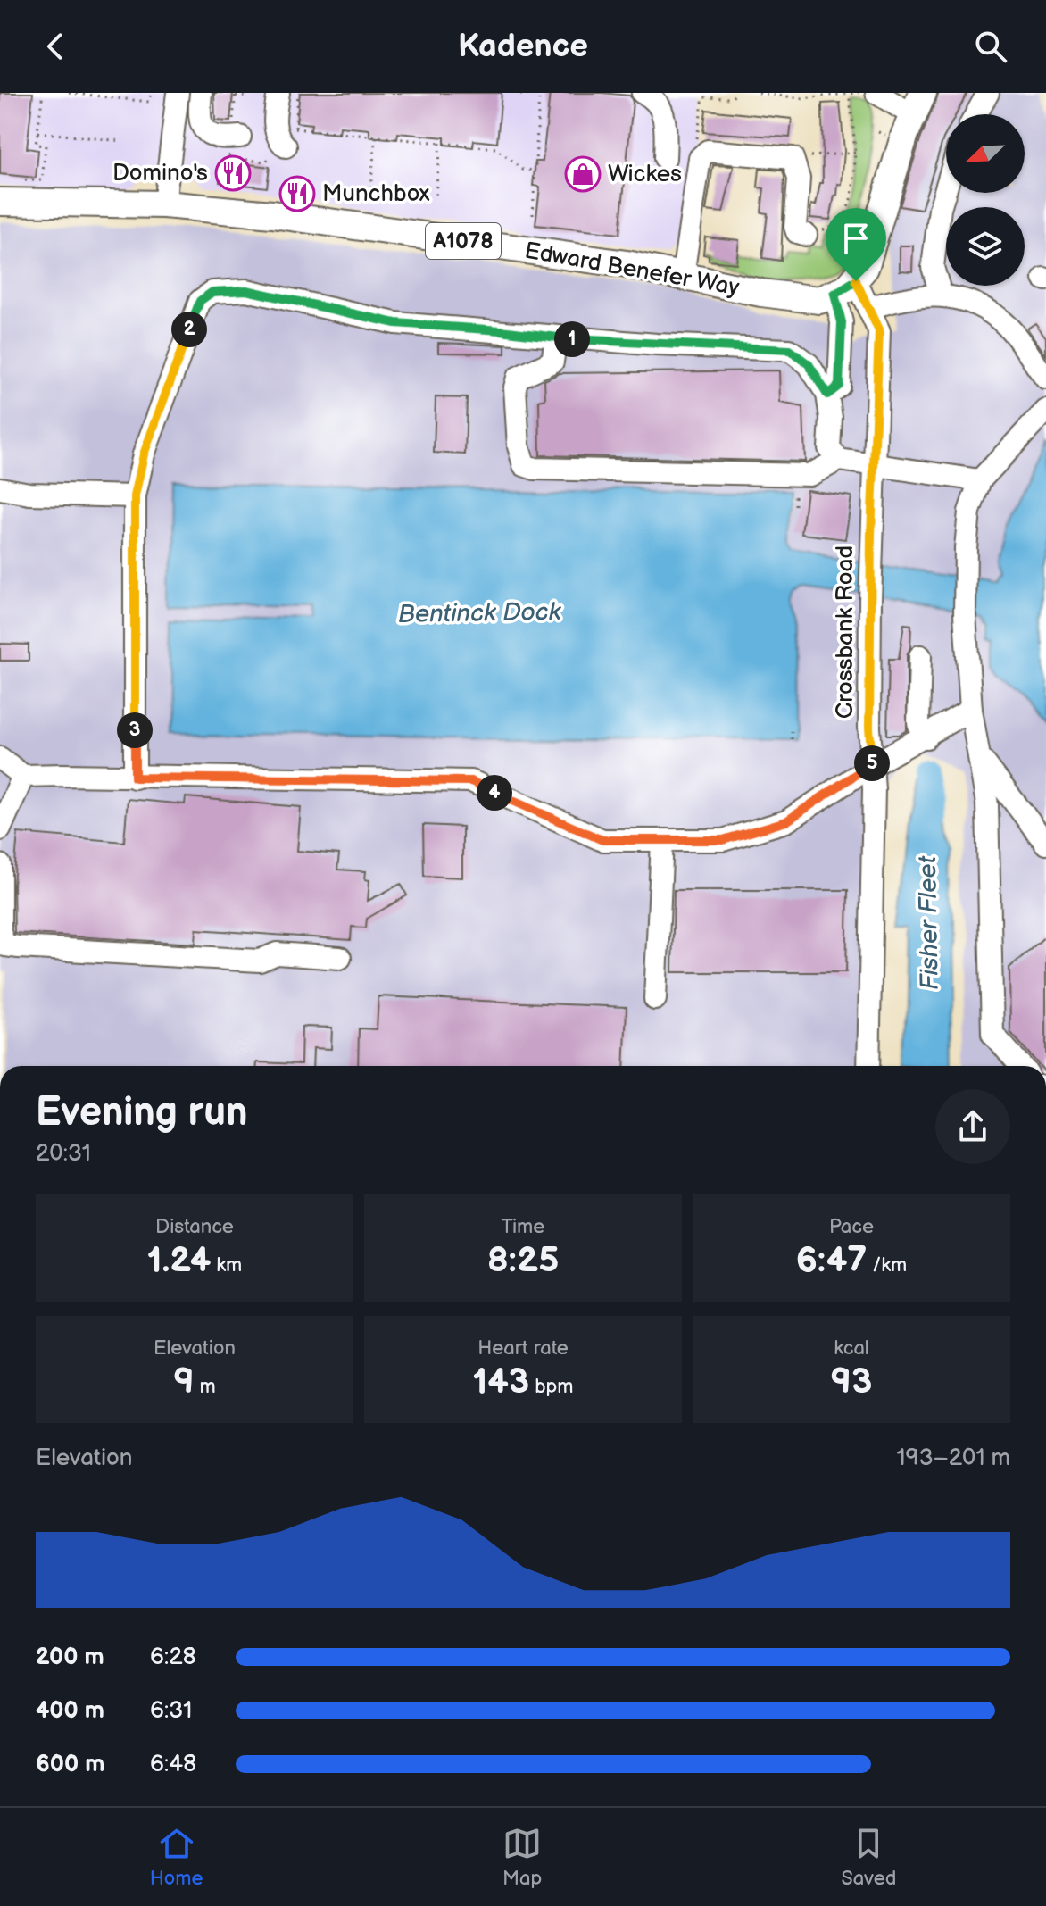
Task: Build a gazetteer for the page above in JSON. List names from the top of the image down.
{
  "streets": {
    "main road": ["A1078", "Edward Benefer Way"],
    "street": ["Crossbank Road"]
  },
  "crossings": [
    ["Edward Benefer Way", "Crossbank Road"]
  ],
  "water": ["Bentinck Dock", "Fisher Fleet"],
  "places": {
    "restaurant": ["Domino's", "Munchbox"],
    "shop": ["Wickes"]
  },
  "north": "bottom left",
  "page": {
    "header": "Kadence",
    "pins": [
      "2",
      "1",
      "3",
      "5",
      "4"
    ],
    "heading": ["Evening run", "20:31"],
    "stats": [
      ["Distance", "1.24 km"],
      ["Time", "8:25"],
      ["Pace", "6:47 /km"],
      ["Elevation", "9 m"],
      ["Heart rate", "143 bpm"],
      ["kcal", "93"]
    ],
    "chart": ["Elevation", "193–201 m"],
    "list": [
      {
        "name": "200 m",
        "note": "6:28"
      },
      {
        "name": "400 m",
        "note": "6:31"
      },
      {
        "name": "600 m",
        "note": "6:48"
      }
    ],
    "tabs": ["Home", "Map", "Saved"]
  }
}
